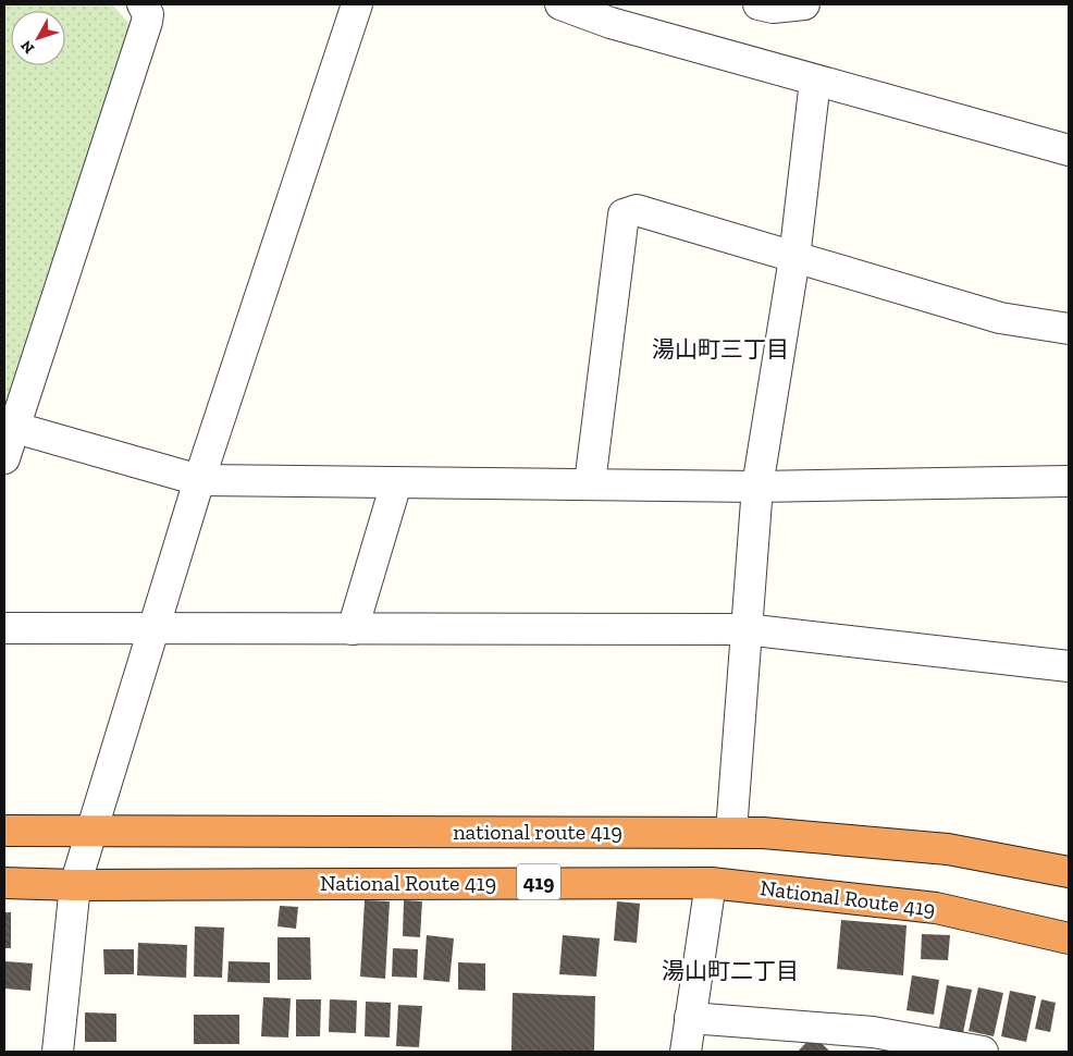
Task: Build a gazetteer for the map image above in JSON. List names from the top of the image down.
{
  "streets": {
    "highway": ["national route 419", "419", "National Route 419"]
  },
  "districts": ["湯山町三丁目", "湯山町二丁目"],
  "north": "bottom left"
}
